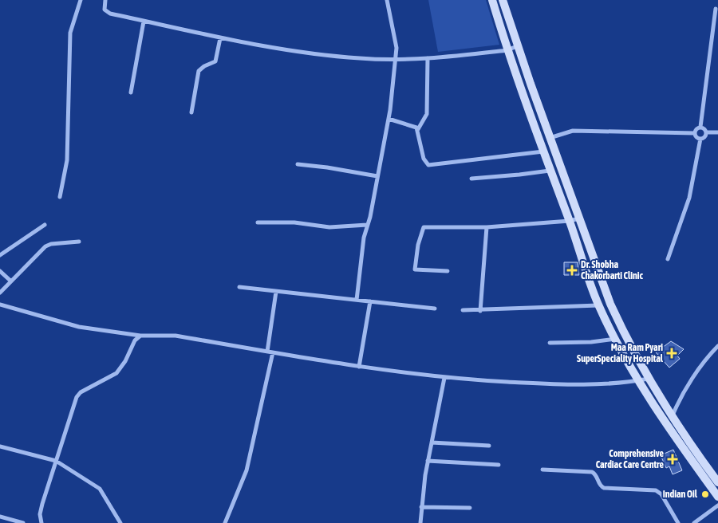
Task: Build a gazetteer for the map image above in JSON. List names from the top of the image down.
{
  "places": {
    "health": ["Dr. Shobha Chakorbarti Clinic", "Maa Ram Pyari SuperSpeciality Hospital", "Comprehensive Cardiac Care Centre"],
    "other": ["Indian Oil"]
  }
}
